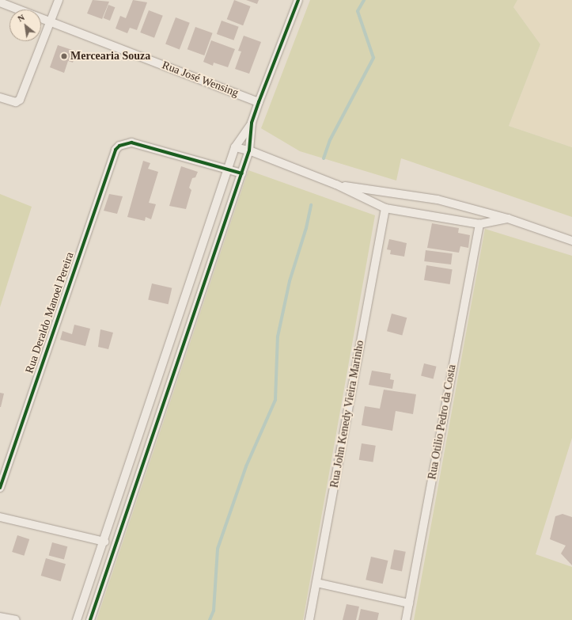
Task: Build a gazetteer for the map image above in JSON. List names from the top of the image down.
{
  "streets": {
    "street": [
      "Rua José Wensing",
      "Rua Deraldo Manoel Pereira",
      "Rua John Kenedy Vieira Marinho",
      "Rua Otilio Pedro da Costa"
    ]
  },
  "places": ["Mercearia Souza"],
  "north": "top left"
}
